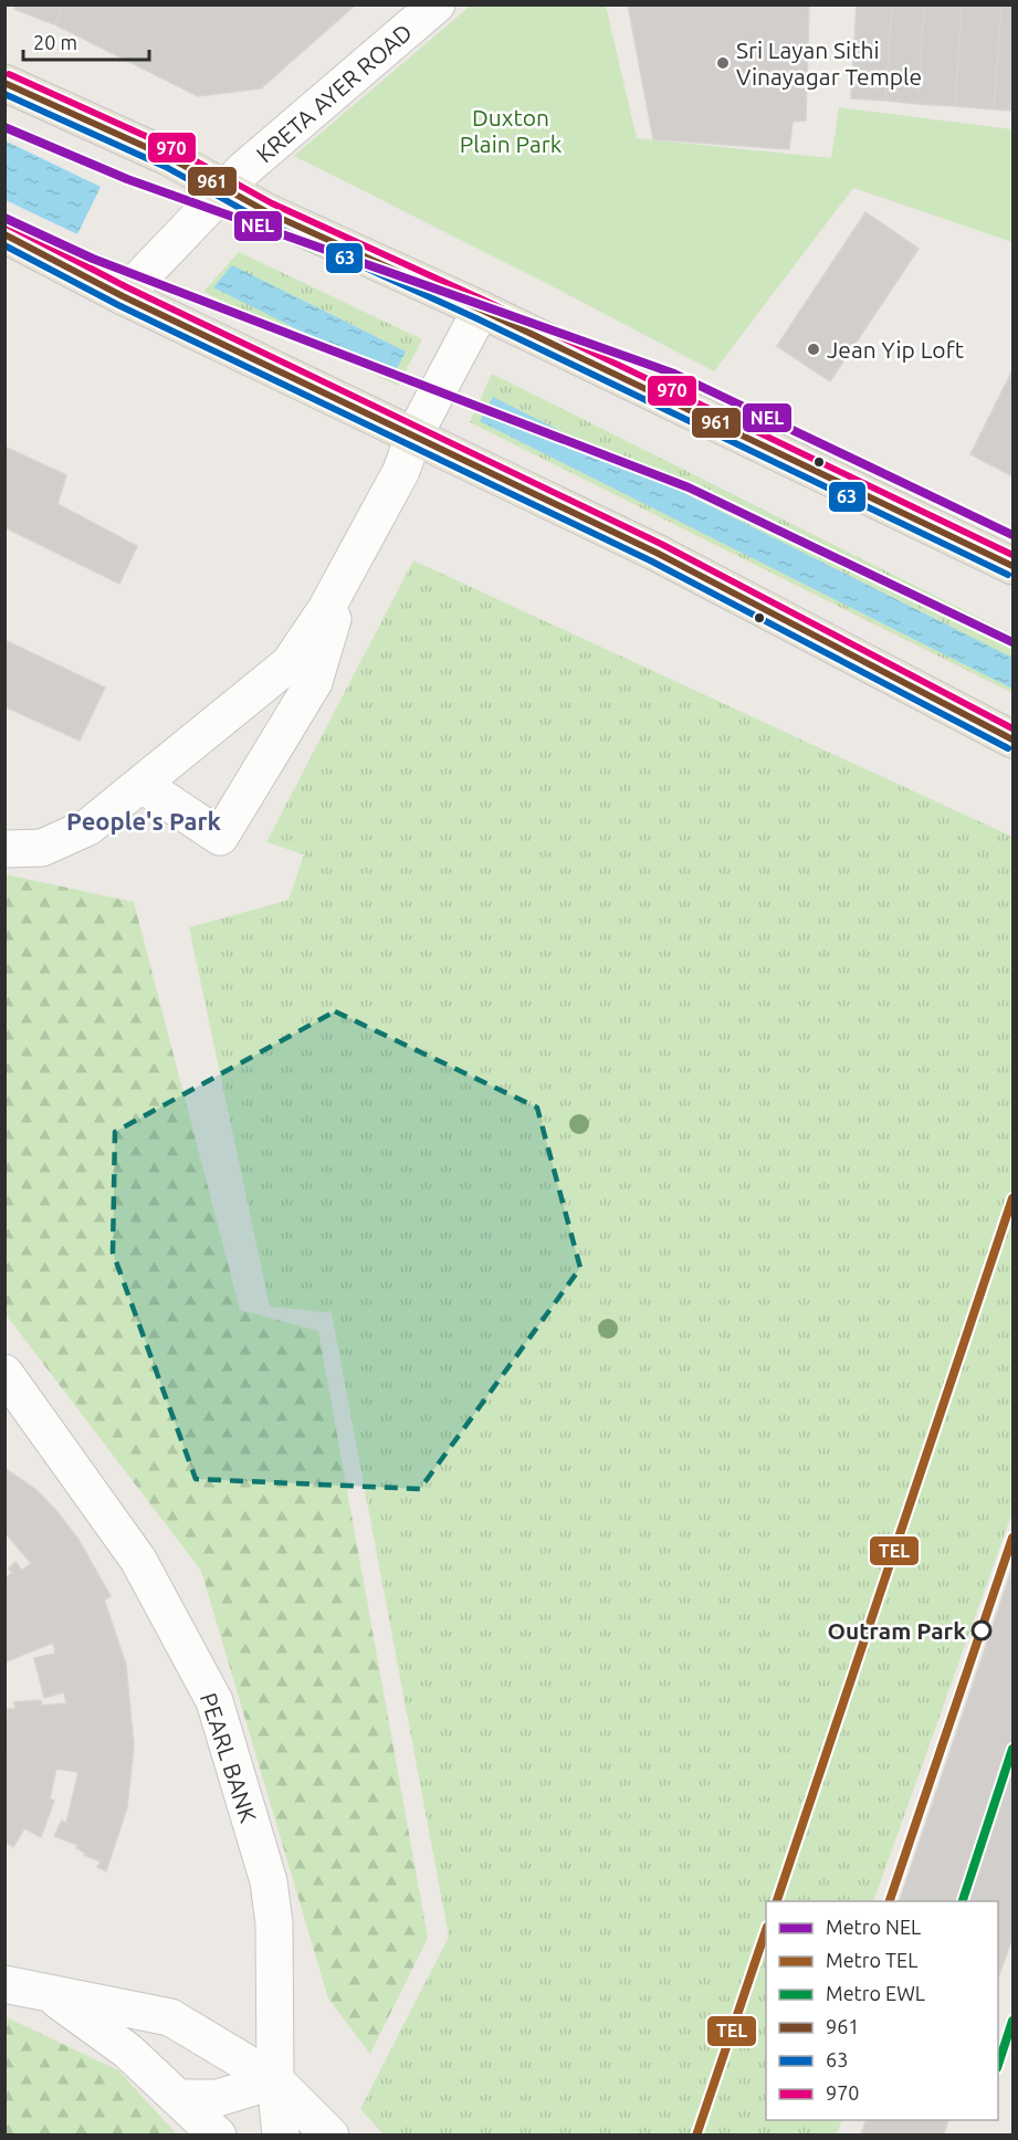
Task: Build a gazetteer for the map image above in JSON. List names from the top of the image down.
{
  "streets": {
    "street": ["KRETA AYER ROAD", "PEARL BANK"]
  },
  "districts": ["People's Park"],
  "parks": ["Duxton Plain Park"],
  "places": ["Sri Layan Sithi Vinayagar Temple", "Jean Yip Loft", "Outram Park"],
  "lines": [
    "transit line 970",
    "transit line 961",
    "transit line 63",
    "metro line NEL",
    "metro line TEL",
    "metro line EWL"
  ],
  "legend": [
    "Metro NEL",
    "Metro TEL",
    "Metro EWL",
    "961",
    "63",
    "970"
  ],
  "scale_bar": "20 m"
}
